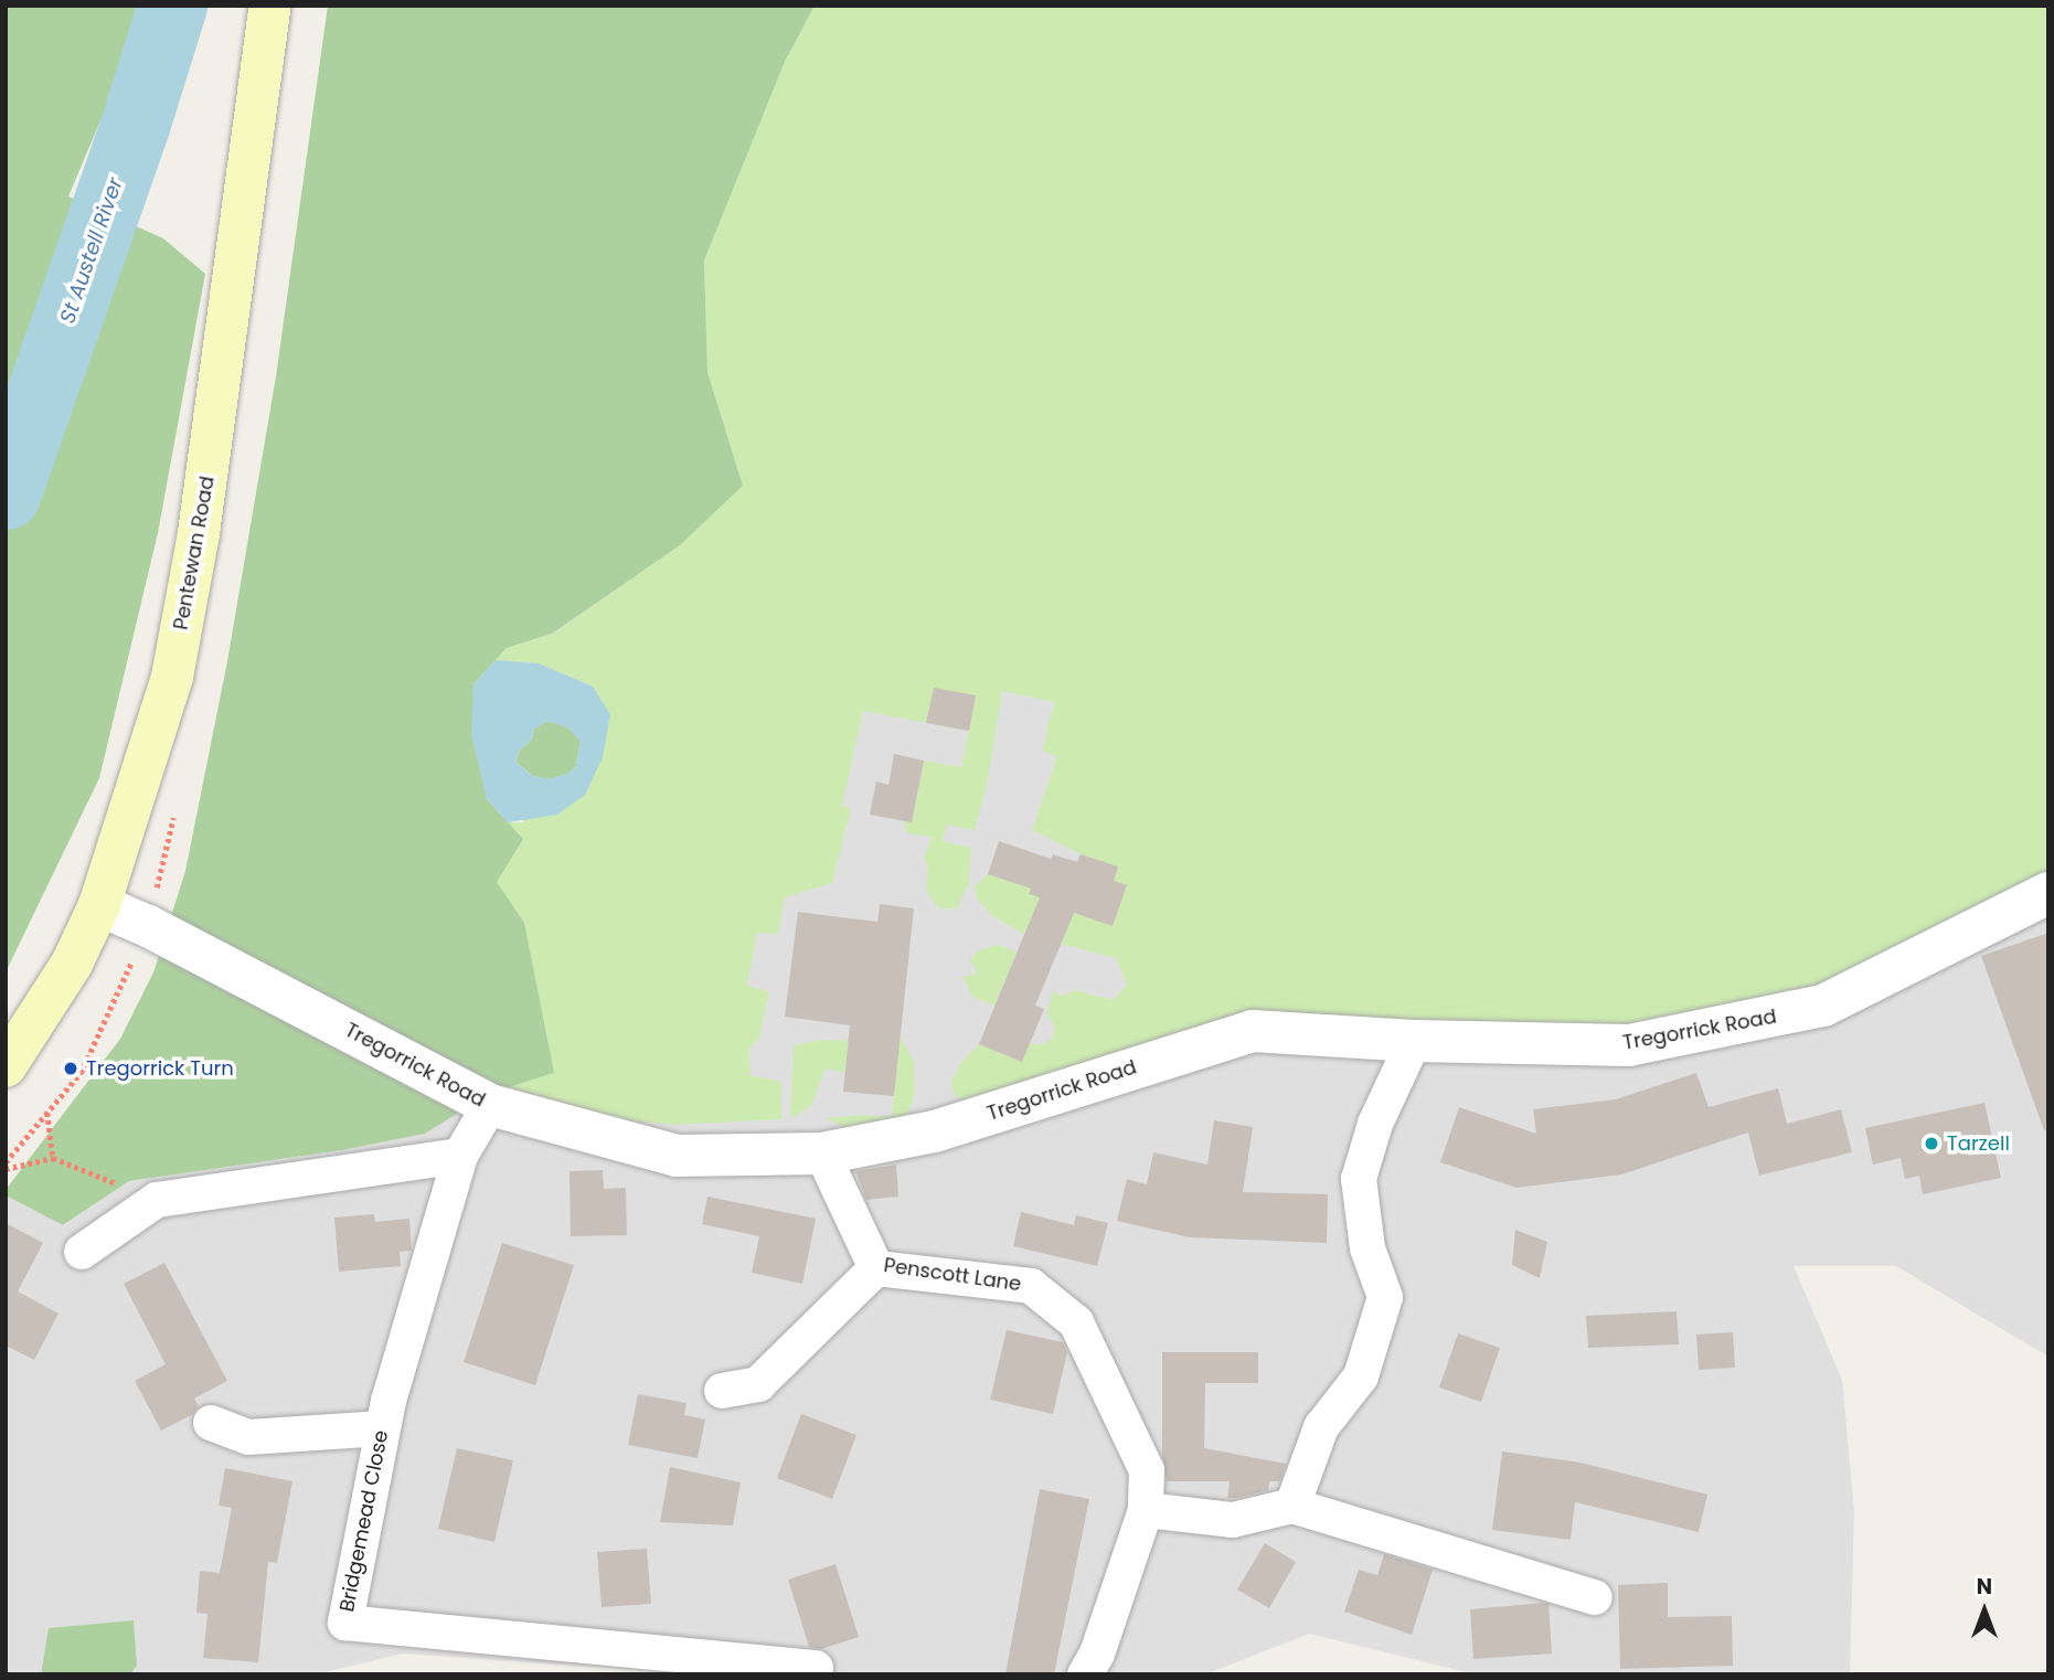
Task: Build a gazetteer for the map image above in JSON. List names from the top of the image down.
{
  "streets": {
    "main road": ["Pentewan Road"],
    "street": ["Tregorrick Road", "Penscott Lane", "Bridgemead Close"]
  },
  "crossings": [
    ["Pentewan Road", "Tregorrick Road"],
    ["Tregorrick Road", "Penscott Lane"],
    ["Tregorrick Road", "Bridgemead Close"]
  ],
  "water": ["St Austell River"],
  "places": ["Tregorrick Turn", "Tarzell"],
  "north": "top"
}
